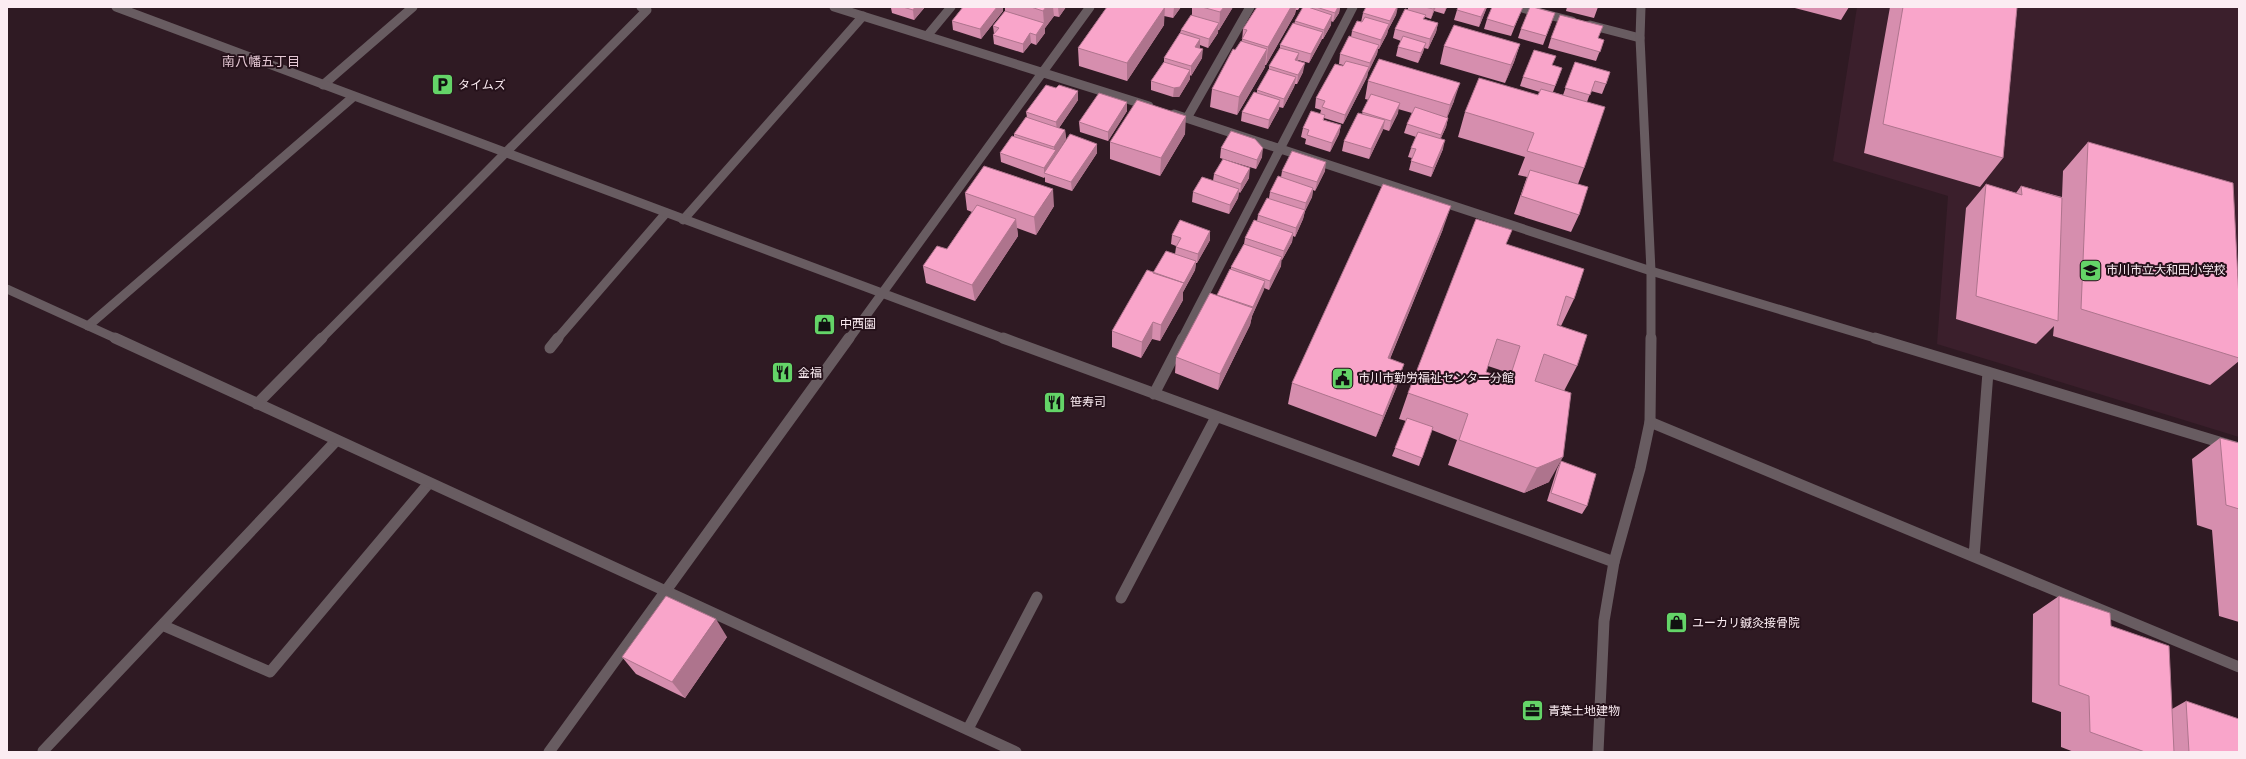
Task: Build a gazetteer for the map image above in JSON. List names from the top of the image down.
{
  "districts": ["南八幡五丁目"],
  "places": {
    "parking": ["タイムズ"],
    "school or university": ["市川市立大和田小学校"],
    "shop": ["中西園", "ユーカリ鍼灸接骨院"],
    "restaurant": ["金福", "笹寿司"],
    "public building": ["市川市勤労福祉センター分館"],
    "office": ["青葉土地建物"]
  }
}
